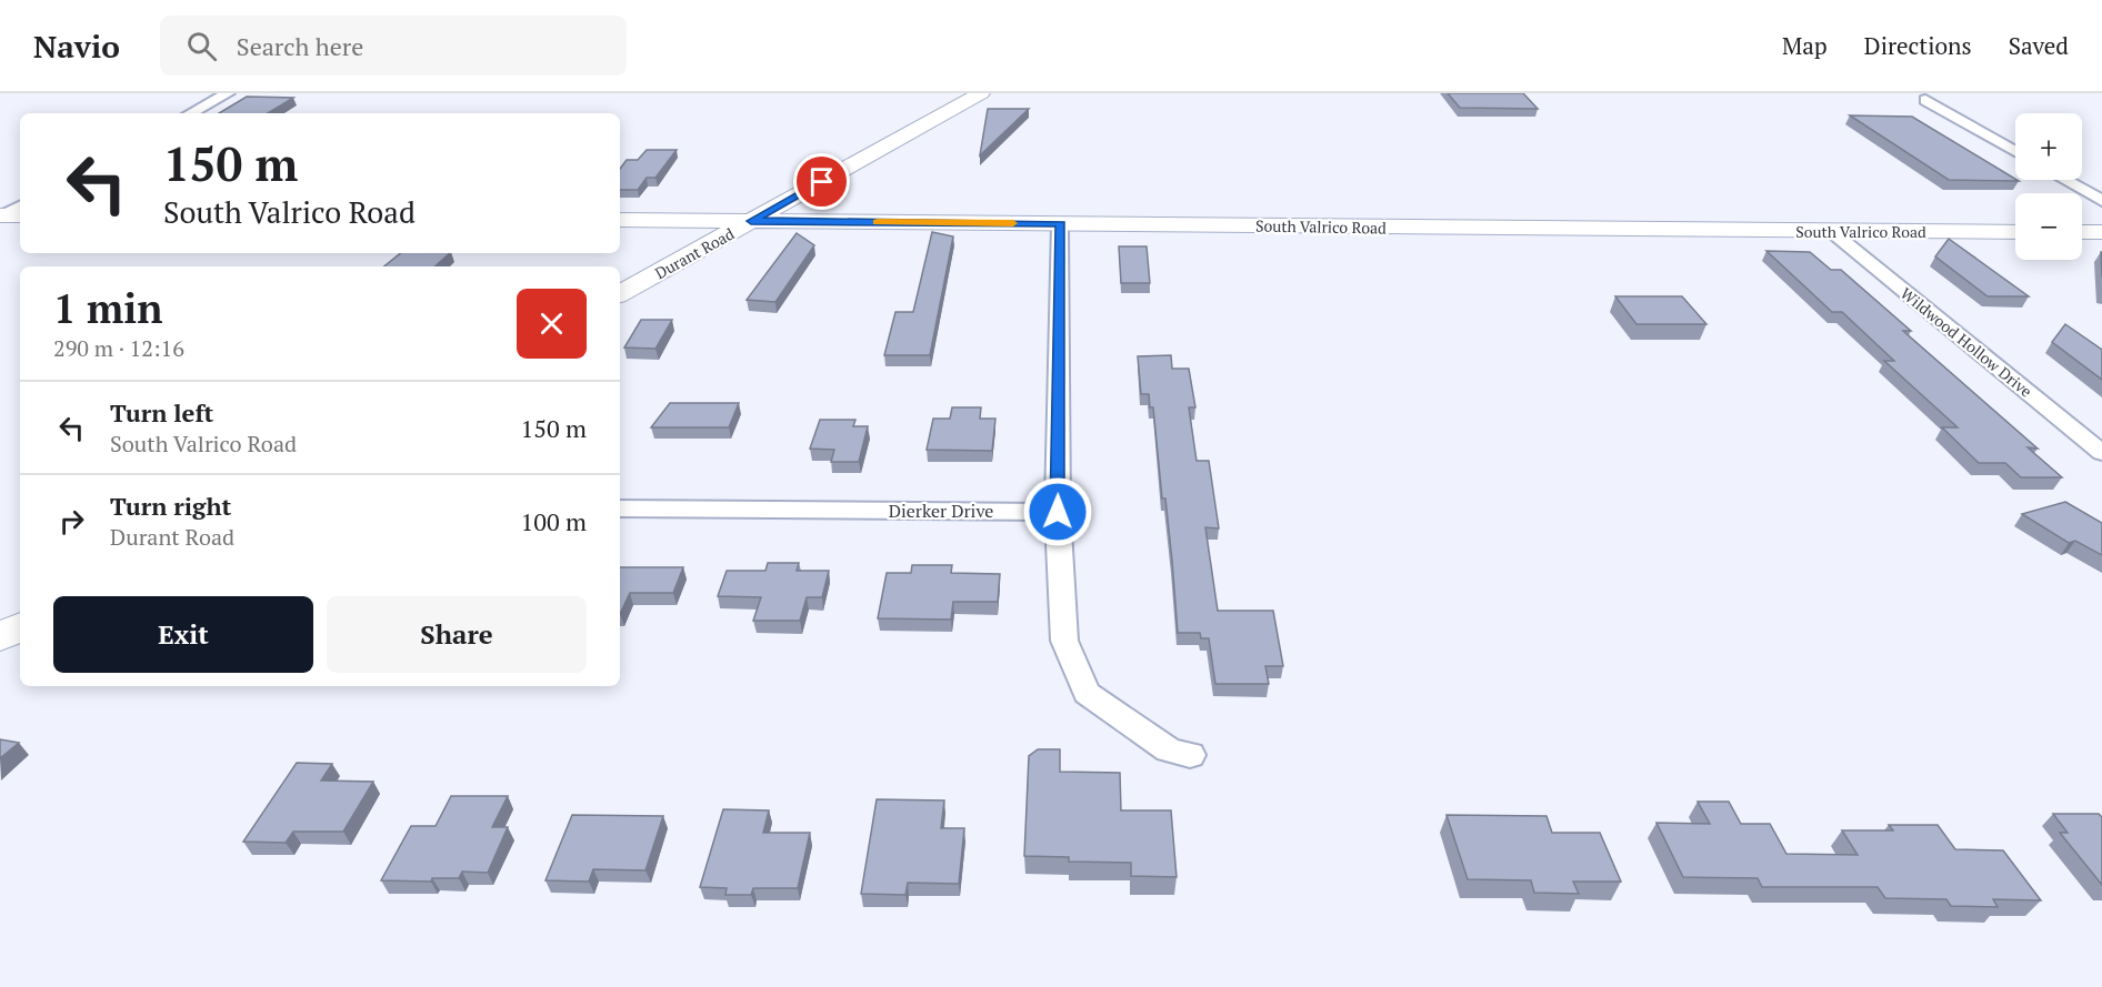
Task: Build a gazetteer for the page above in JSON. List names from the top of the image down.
{
  "streets": {
    "street": [
      "South Valrico Road",
      "Durant Road",
      "Wildwood Hollow Drive",
      "Dierker Drive"
    ]
  },
  "crossings": [
    ["South Valrico Road", "Durant Road"],
    ["South Valrico Road", "Wildwood Hollow Drive"]
  ],
  "page": {
    "header": "Navio",
    "search": "Search here",
    "nav": ["Map", "Directions", "Saved"],
    "map_buttons": ["+", "−"],
    "turn": ["150 m", "South Valrico Road"],
    "heading": ["1 min", "290 m · 12:16"],
    "list": [
      {
        "name": "Turn left",
        "note": "South Valrico Road",
        "value": "150 m"
      },
      {
        "name": "Turn right",
        "note": "Durant Road",
        "value": "100 m"
      }
    ],
    "buttons": ["Exit", "Share"]
  }
}
